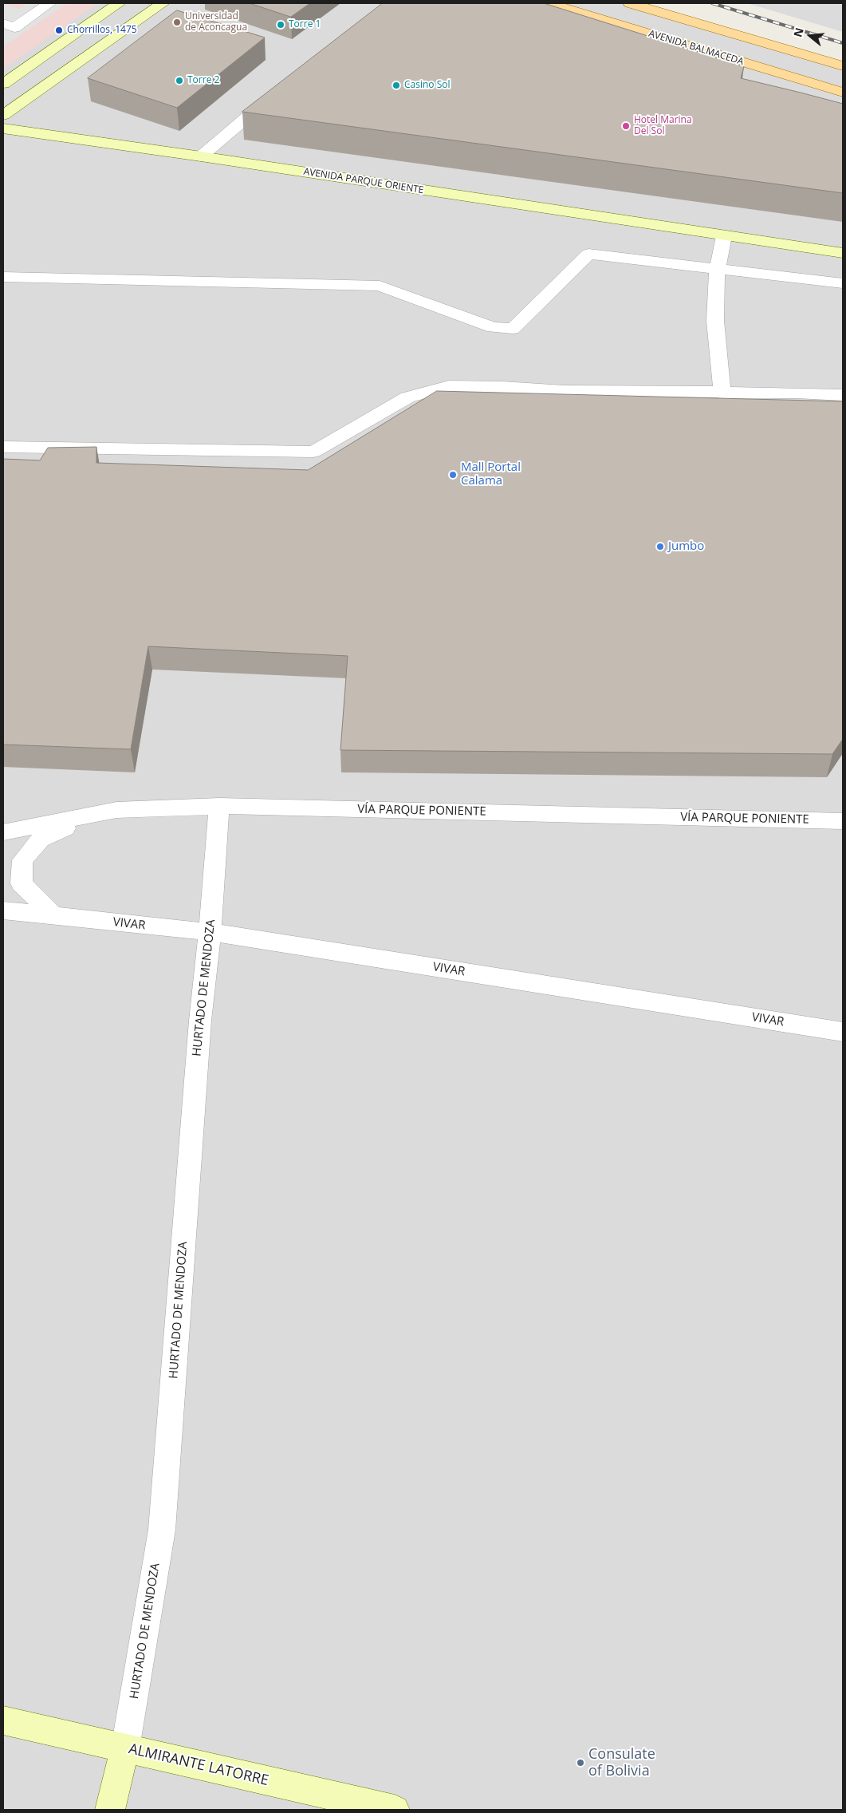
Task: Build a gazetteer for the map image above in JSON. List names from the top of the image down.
{
  "streets": {
    "main road": ["AVENIDA BALMACEDA"],
    "street": [
      "AVENIDA PARQUE ORIENTE",
      "VÍA PARQUE PONIENTE",
      "VIVAR",
      "HURTADO DE MENDOZA",
      "ALMIRANTE LATORRE"
    ]
  },
  "crossings": [
    ["VÍA PARQUE PONIENTE", "HURTADO DE MENDOZA"],
    ["VIVAR", "HURTADO DE MENDOZA"],
    ["HURTADO DE MENDOZA", "ALMIRANTE LATORRE"]
  ],
  "places": [
    "Universidad de Aconcagua",
    "Torre 1",
    "Chorrillos, 1475",
    "Torre 2",
    "Casino Sol",
    "Hotel Marina Del Sol",
    "Mall Portal Calama",
    "Jumbo",
    "Consulate of Bolivia"
  ],
  "north": "left"
}
